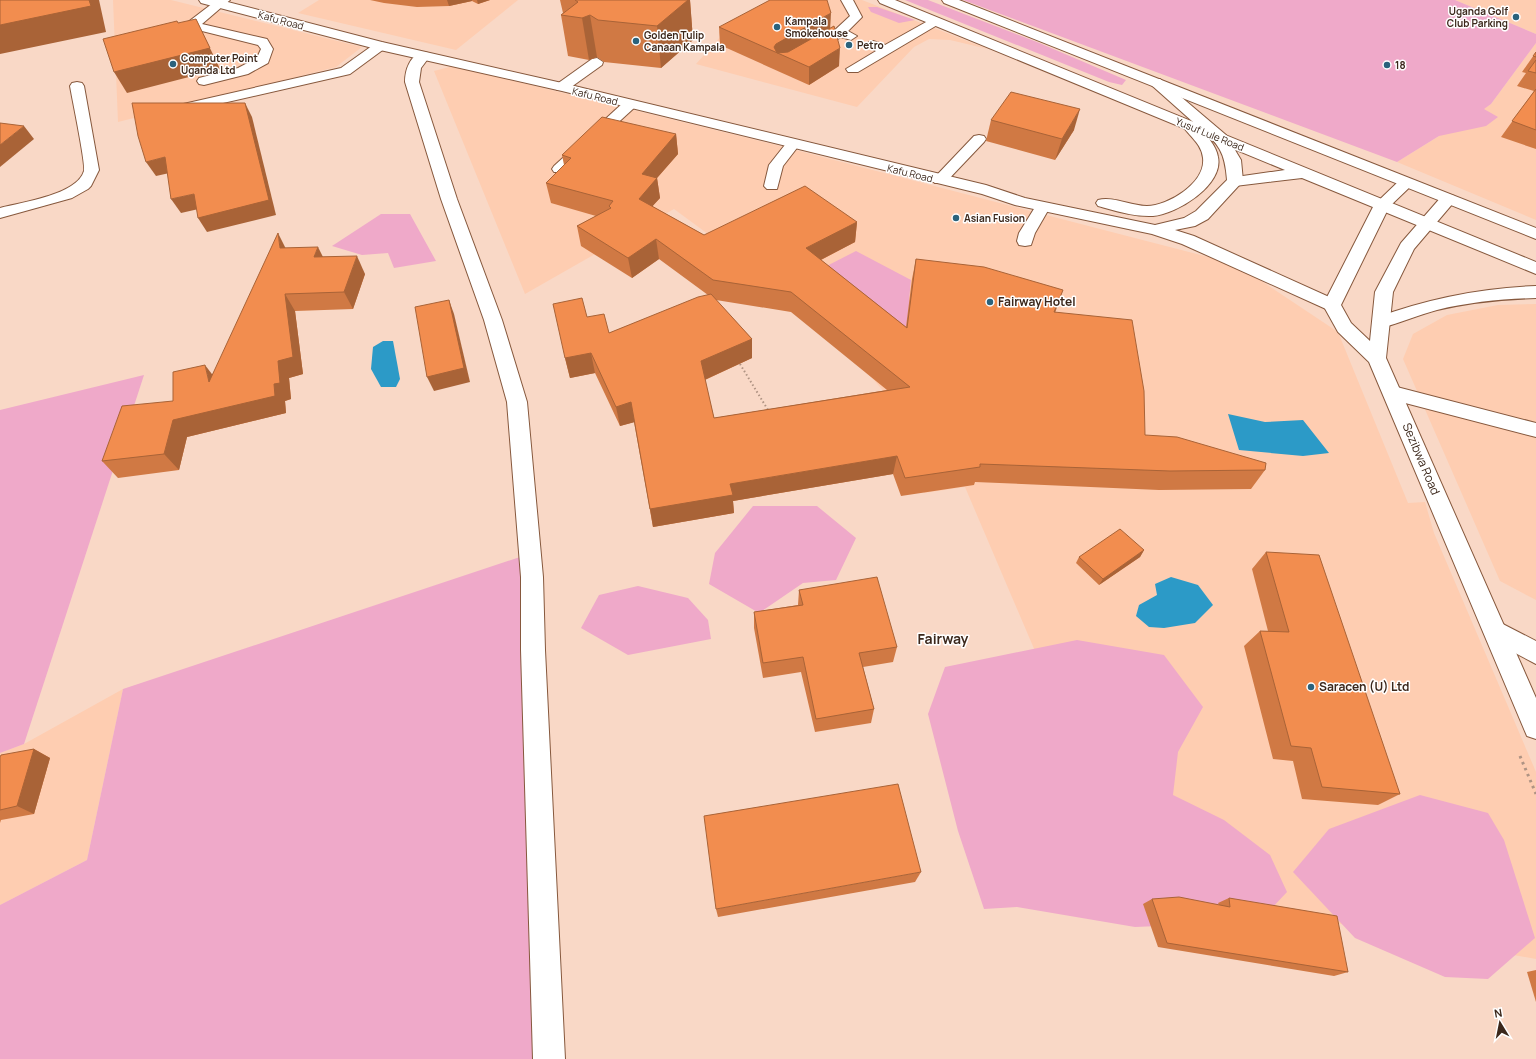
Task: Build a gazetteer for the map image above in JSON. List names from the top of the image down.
{
  "streets": {
    "main road": ["Kafu Road", "Yusuf Lule Road", "Sezibwa Road"]
  },
  "crossings": [
    ["Kafu Road", "Yusuf Lule Road"]
  ],
  "districts": ["Fairway"],
  "places": [
    "Uganda Golf Club Parking",
    "Kampala Smokehouse",
    "Golden Tulip Canaan Kampala",
    "Petro",
    "Computer Point Uganda Ltd",
    "18",
    "Asian Fusion",
    "Fairway Hotel",
    "Saracen (U) Ltd"
  ],
  "north": "top"
}
